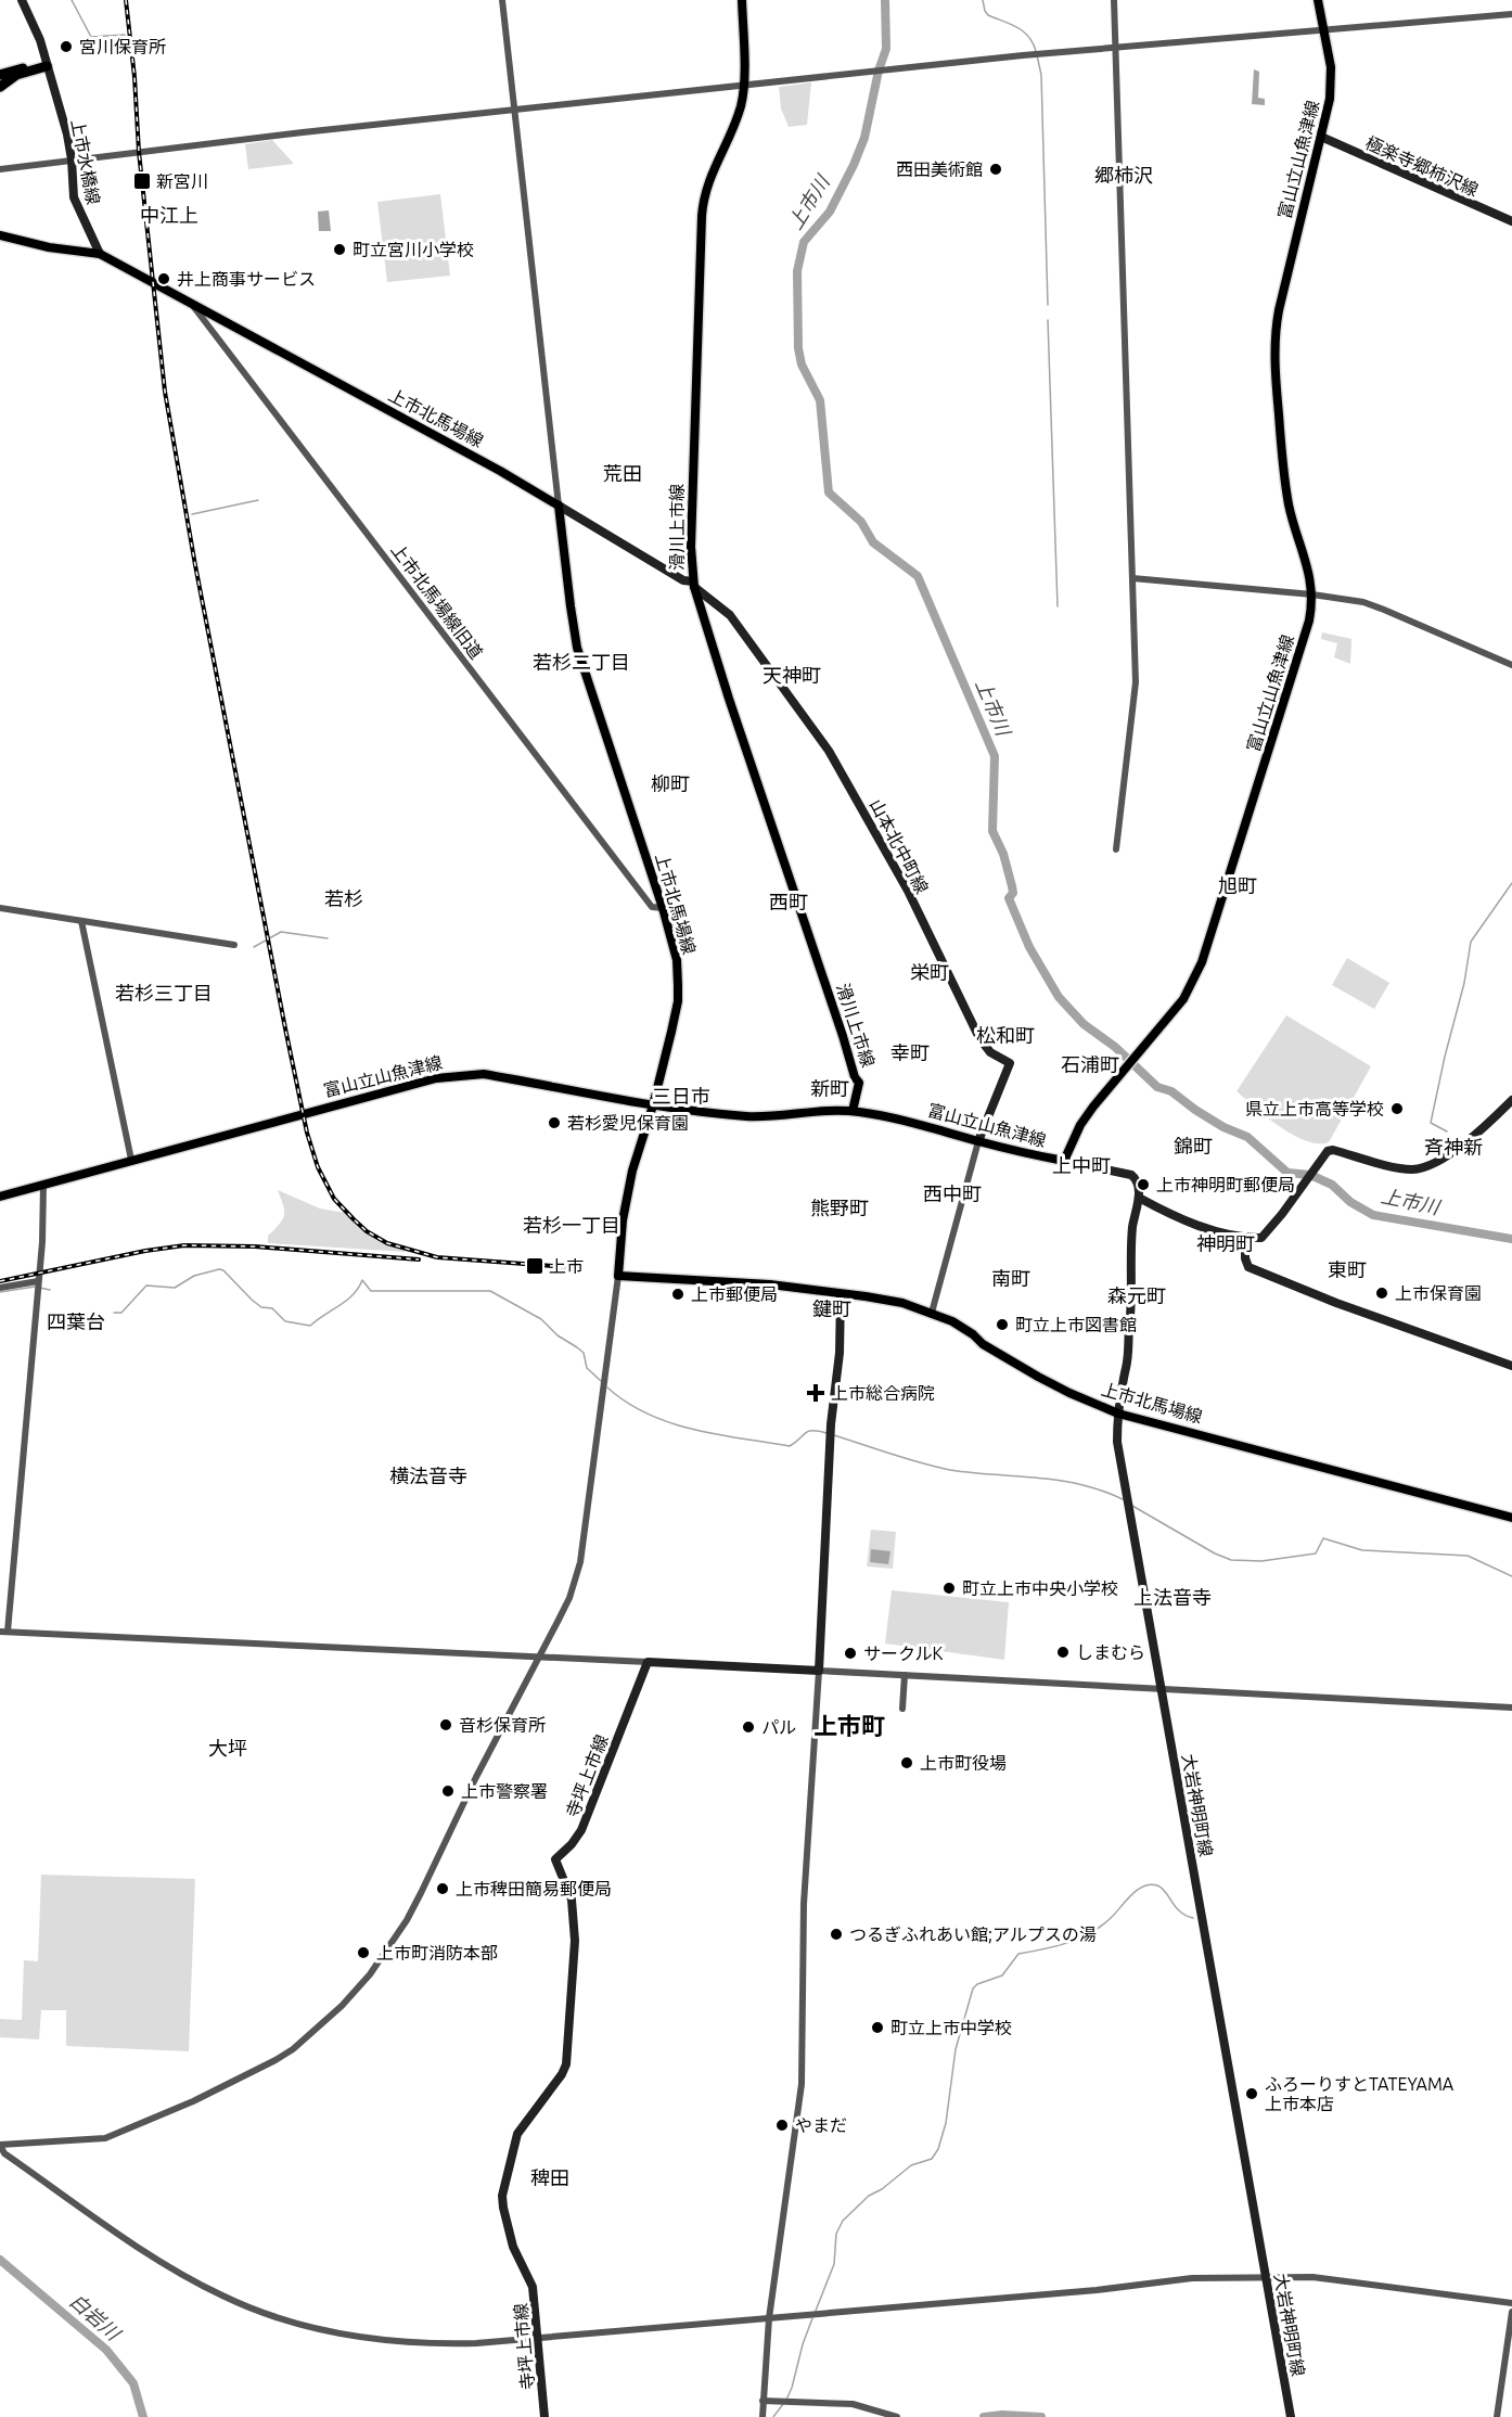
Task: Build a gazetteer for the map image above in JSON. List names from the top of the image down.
{
  "streets": {
    "main road": [
      "富山立山魚津線",
      "上市水橋線",
      "極楽寺郷柿沢線",
      "上市北馬場線",
      "滑川上市線",
      "山本北中町線",
      "寺坪上市線",
      "大岩神明町線"
    ],
    "street": ["上市北馬場線旧道"]
  },
  "crossings": [
    ["富山立山魚津線", "極楽寺郷柿沢線"],
    ["富山立山魚津線", "上市北馬場線"],
    ["富山立山魚津線", "滑川上市線"],
    ["富山立山魚津線", "山本北中町線"],
    ["上市水橋線", "上市北馬場線"],
    ["上市北馬場線", "上市北馬場線旧道"],
    ["上市北馬場線", "大岩神明町線"],
    ["滑川上市線", "山本北中町線"]
  ],
  "districts": [
    "郷柿沢",
    "中江上",
    "荒田",
    "若杉二丁目",
    "天神町",
    "柳町",
    "旭町",
    "若杉",
    "西町",
    "栄町",
    "若杉三丁目",
    "松和町",
    "幸町",
    "石浦町",
    "新町",
    "三日市",
    "錦町",
    "斉神新",
    "上中町",
    "西中町",
    "熊野町",
    "若杉一丁目",
    "神明町",
    "東町",
    "南町",
    "森元町",
    "鍵町",
    "四葉台",
    "横法音寺",
    "上法音寺",
    "上市町",
    "大坪",
    "稗田"
  ],
  "water": ["上市川", "白岩川"],
  "places": {
    "other": [
      "宮川保育所",
      "西田美術館",
      "町立宮川小学校",
      "井上商事サービス",
      "県立上市高等学校",
      "若杉愛児保育園",
      "上市神明町郵便局",
      "上市保育園",
      "上市郵便局",
      "町立上市図書館",
      "町立上市中央小学校",
      "しまむら",
      "サークルK",
      "音杉保育所",
      "パル",
      "上市町役場",
      "上市警察署",
      "上市稗田簡易郵便局",
      "つるぎふれあい館;アルプスの湯",
      "上市町消防本部",
      "町立上市中学校",
      "ふろーりすとTATEYAMA 上市本店",
      "やまだ"
    ],
    "transit": ["新宮川", "上市"],
    "health": ["上市総合病院"]
  }
}
